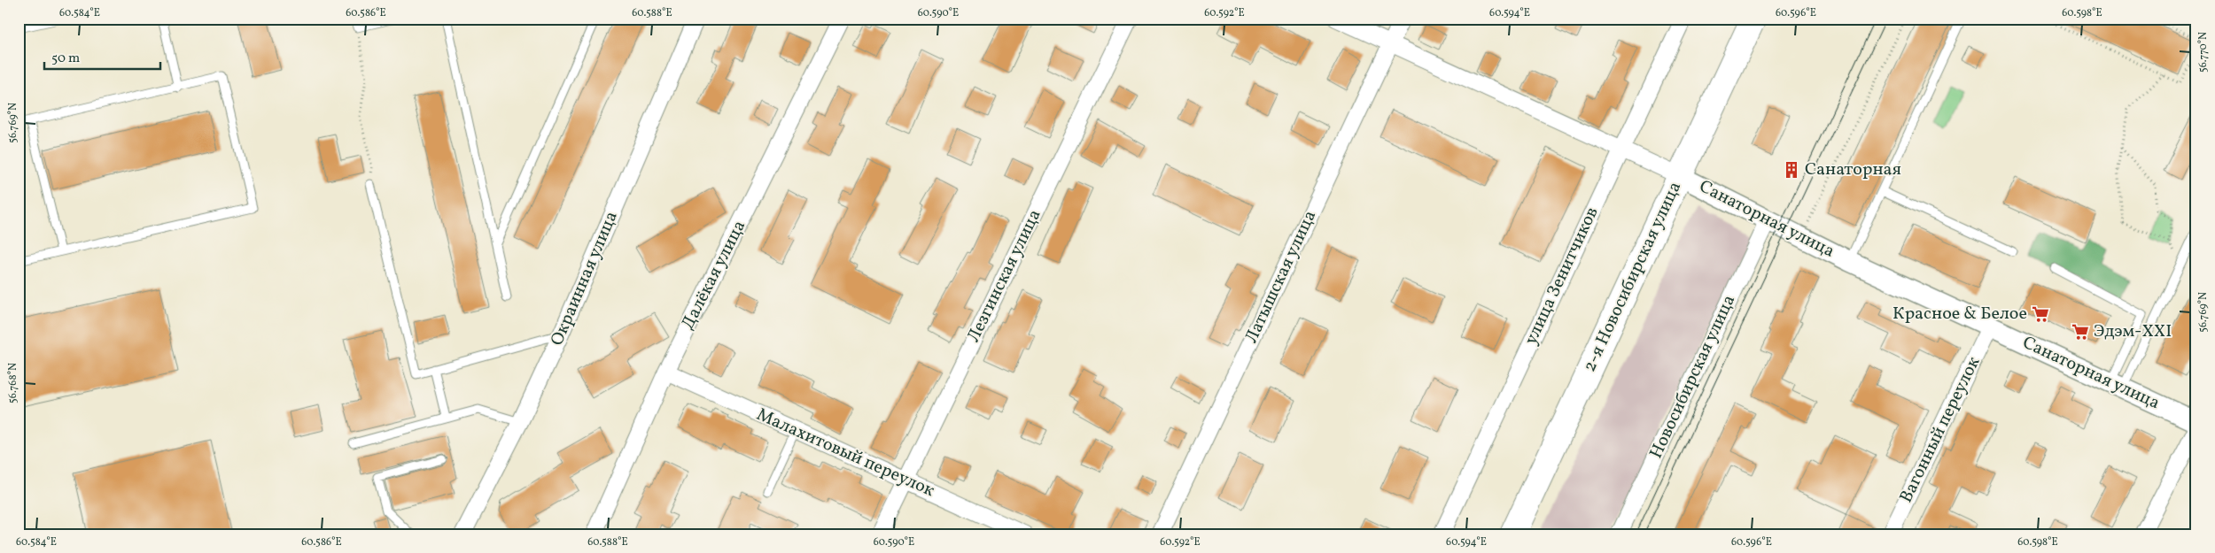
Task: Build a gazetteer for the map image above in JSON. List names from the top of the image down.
{
  "streets": {
    "main road": ["2-я Новосибирская улица"],
    "street": [
      "Санаторная улица",
      "Далёкая улица",
      "Лезгинская улица",
      "улица Зенитчиков",
      "Латышская улица",
      "Окраинная улица",
      "Новосибирская улица",
      "Вагонный переулок",
      "Малахитовый переулок"
    ]
  },
  "crossings": [
    ["Санаторная улица", "улица Зенитчиков"],
    ["Санаторная улица", "Латышская улица"],
    ["Санаторная улица", "2-я Новосибирская улица"],
    ["Санаторная улица", "Новосибирская улица"],
    ["Санаторная улица", "Вагонный переулок"],
    ["Далёкая улица", "Малахитовый переулок"],
    ["Лезгинская улица", "Малахитовый переулок"]
  ],
  "places": {
    "building": ["Санаторная"],
    "supermarket": ["Красное & Белое", "Эдэм-XXI"]
  },
  "scale_bar": "50 m",
  "coordinates": [
    "60.584°E",
    "60.586°E",
    "60.588°E",
    "60.590°E",
    "60.592°E",
    "60.594°E",
    "60.596°E",
    "60.598°E",
    "56.770°N",
    "56.769°N",
    "56.768°N"
  ]
}
